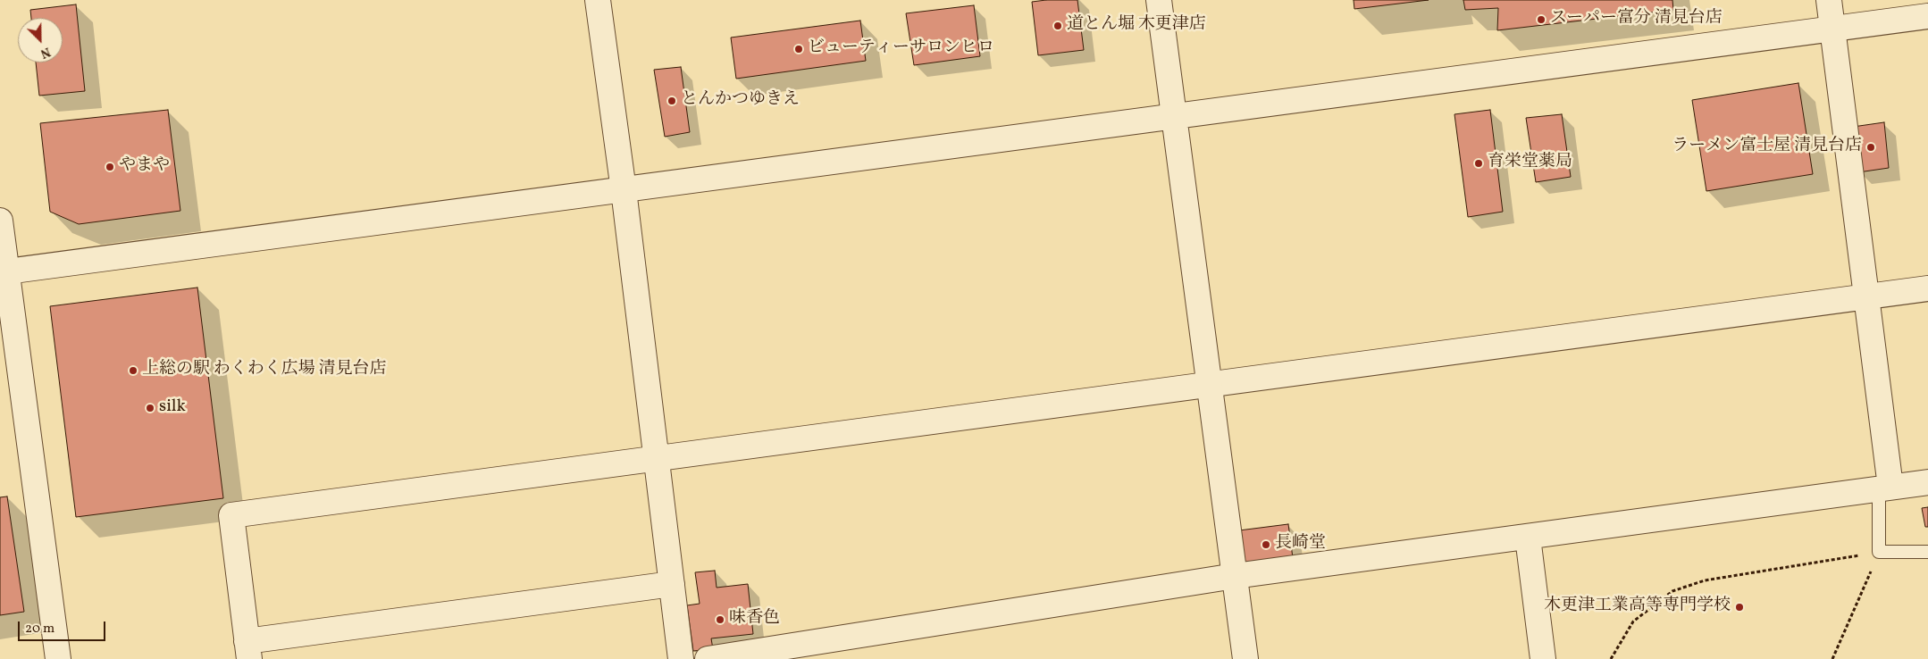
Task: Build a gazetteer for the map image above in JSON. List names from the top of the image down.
{
  "places": [
    "スーパー富分 清見台店",
    "道とん堀 木更津店",
    "ビューティーサロンヒロ",
    "とんかつゆきえ",
    "ラーメン富士屋 清見台店",
    "育栄堂薬局",
    "やまや",
    "上総の駅 わくわく広場 清見台店",
    "silk",
    "長崎堂",
    "木更津工業高等専門学校",
    "味香色"
  ],
  "scale_bar": "20 m",
  "north": "bottom right"
}
